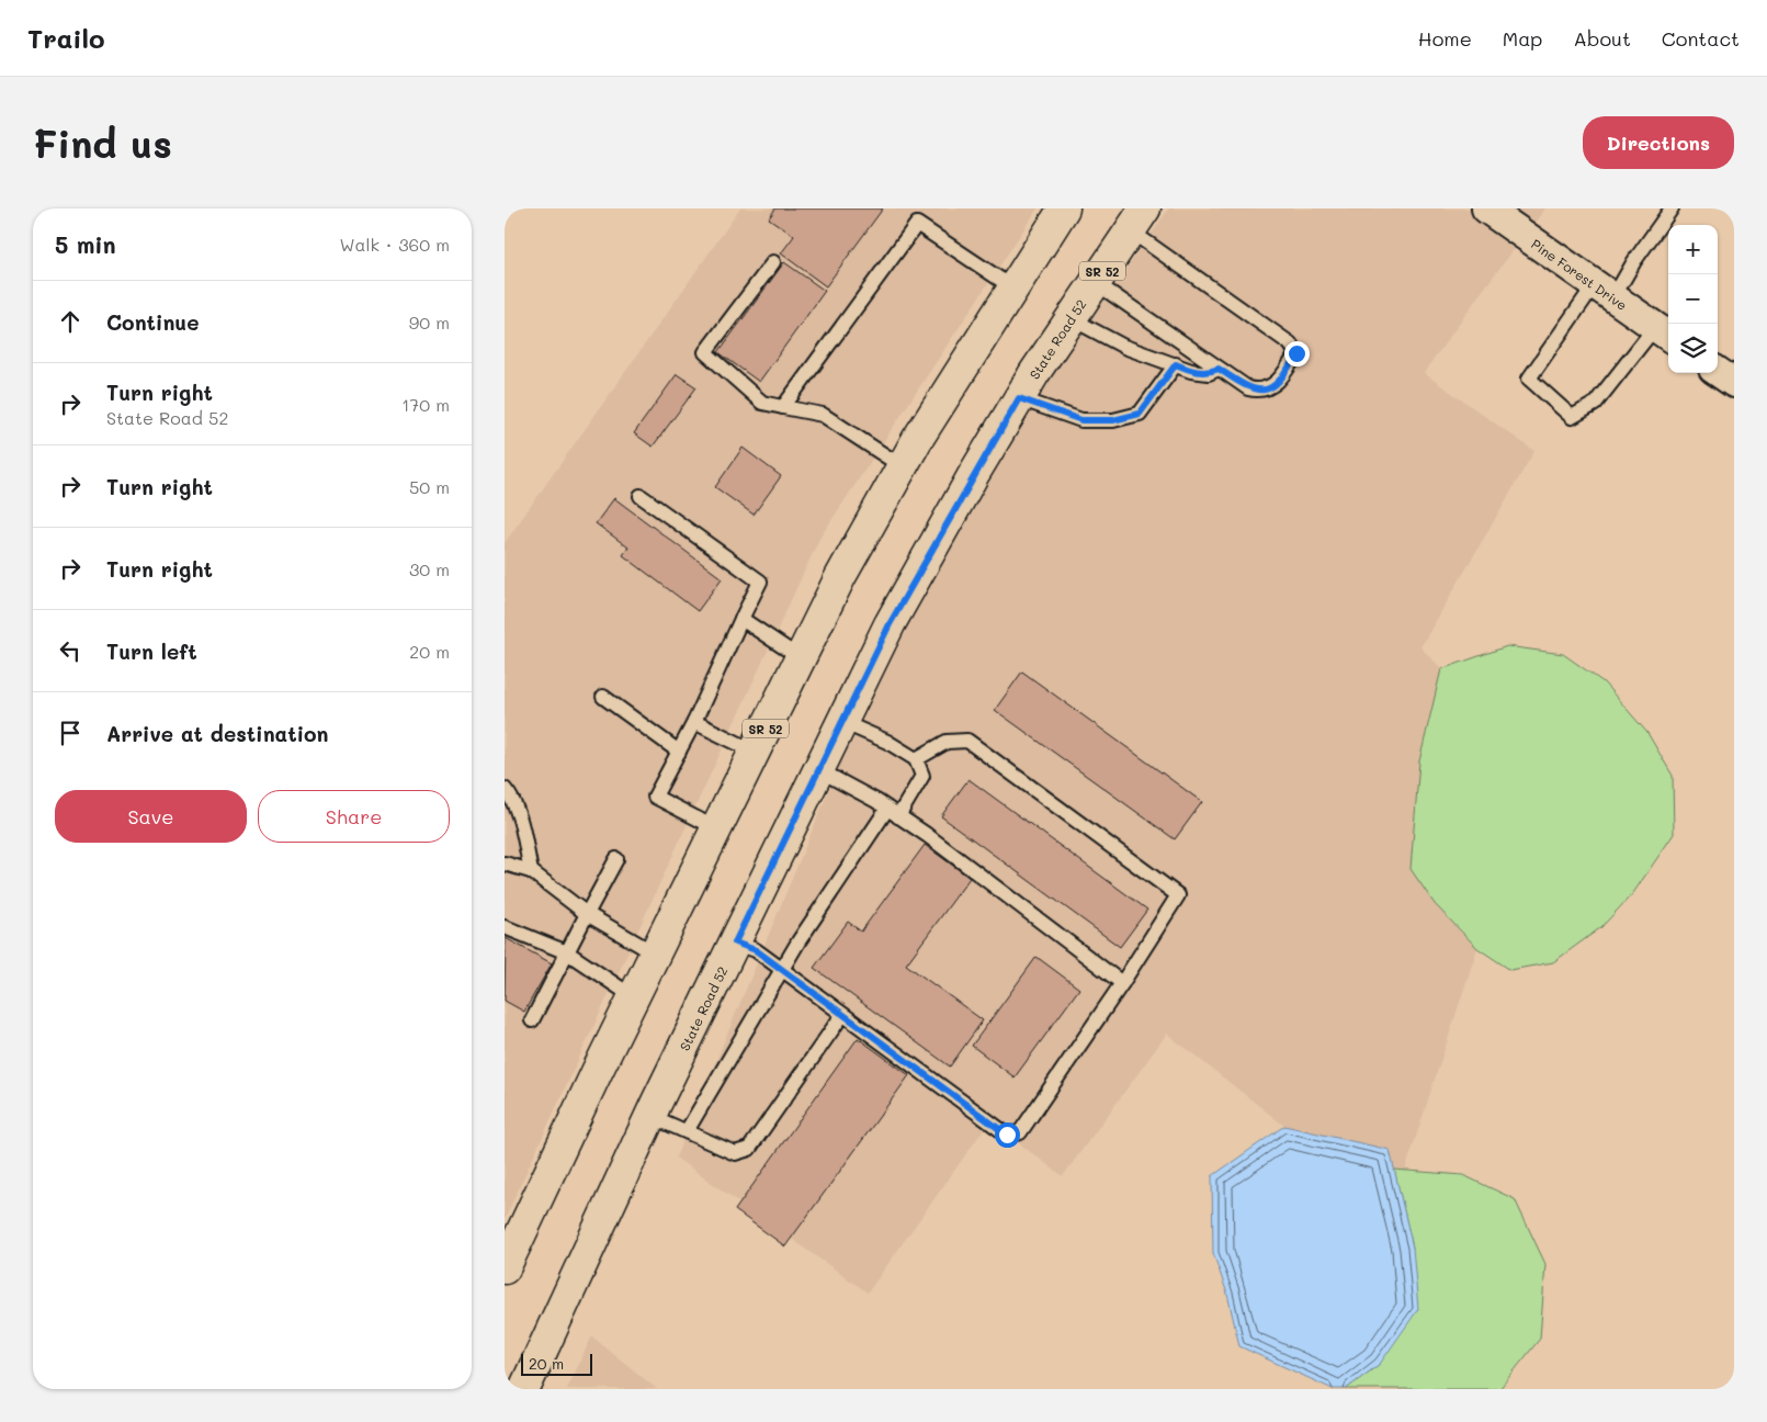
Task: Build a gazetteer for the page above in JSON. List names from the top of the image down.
{
  "streets": {
    "main road": ["SR 52", "State Road 52"],
    "street": ["Pine Forest Drive"]
  },
  "scale_bar": "20 m",
  "page": {
    "header": "Trailo",
    "nav": [
      "Home",
      "Map",
      "About",
      "Contact"
    ],
    "buttons": [
      "Directions",
      ["Save", "Share"]
    ],
    "title": "Find us",
    "heading": ["5 min", "Walk · 360 m"],
    "map_buttons": ["+", "−"],
    "list": [
      ["Continue", "90 m"],
      ["Turn right", "State Road 52", "170 m"],
      ["Turn right", "50 m"],
      ["Turn right", "30 m"],
      ["Turn left", "20 m"],
      "Arrive at destination"
    ],
    "scale": "20 m"
  }
}
